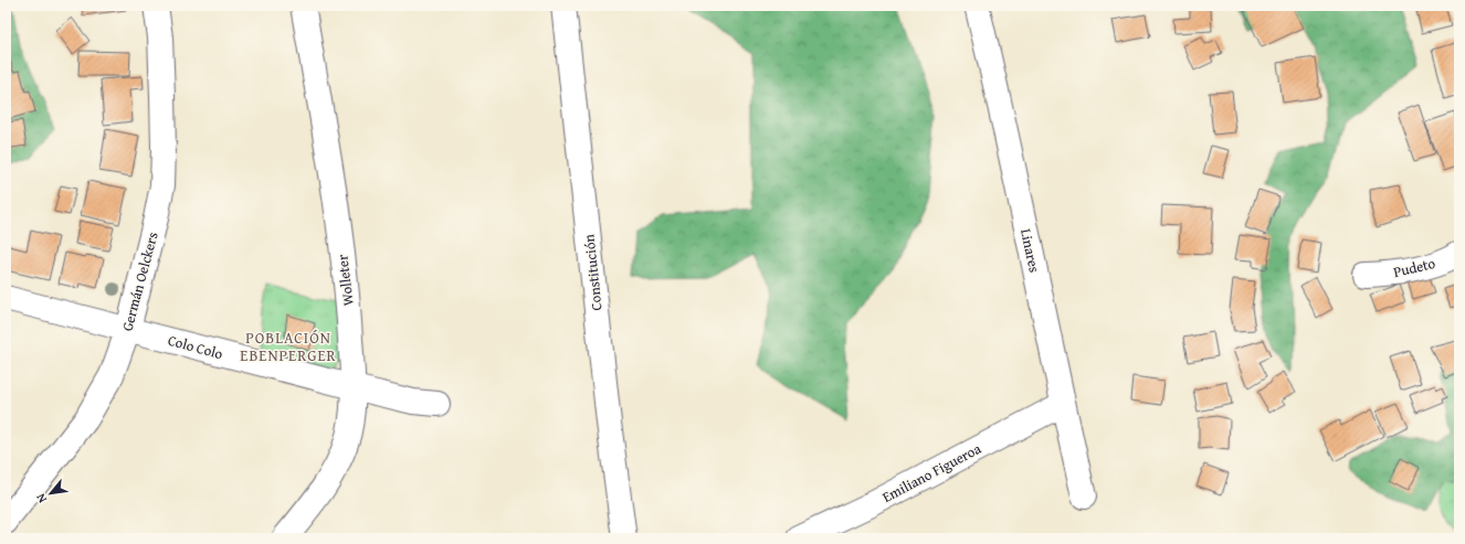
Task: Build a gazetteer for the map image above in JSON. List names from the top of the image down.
{
  "streets": {
    "street": [
      "Linares",
      "Pudeto",
      "Constitución",
      "Wolleter",
      "Germán Oelckers",
      "Colo Colo",
      "Emiliano Figueroa"
    ]
  },
  "crossings": [
    ["Linares", "Emiliano Figueroa"],
    ["Wolleter", "Colo Colo"],
    ["Germán Oelckers", "Colo Colo"]
  ],
  "districts": ["POBLACIÓN EBENPERGER"],
  "north": "bottom left"
}
